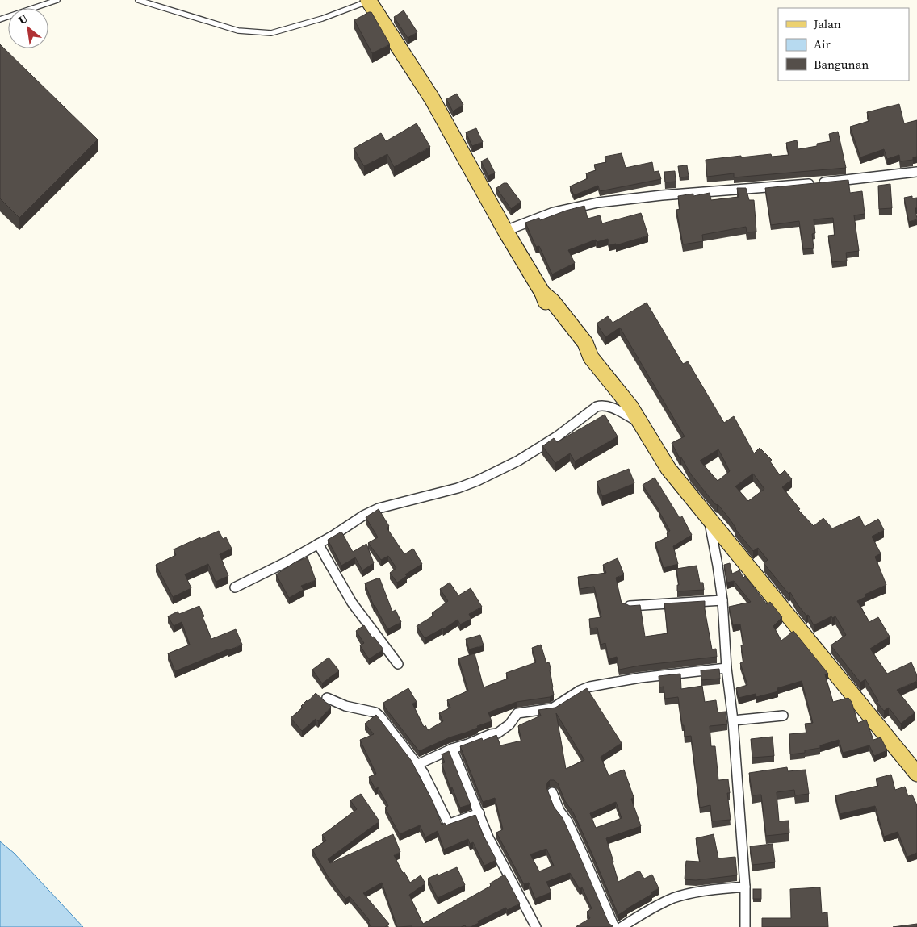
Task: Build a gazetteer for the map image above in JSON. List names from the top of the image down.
{
  "legend": ["Jalan", "Air", "Bangunan"],
  "north": "top left"
}
